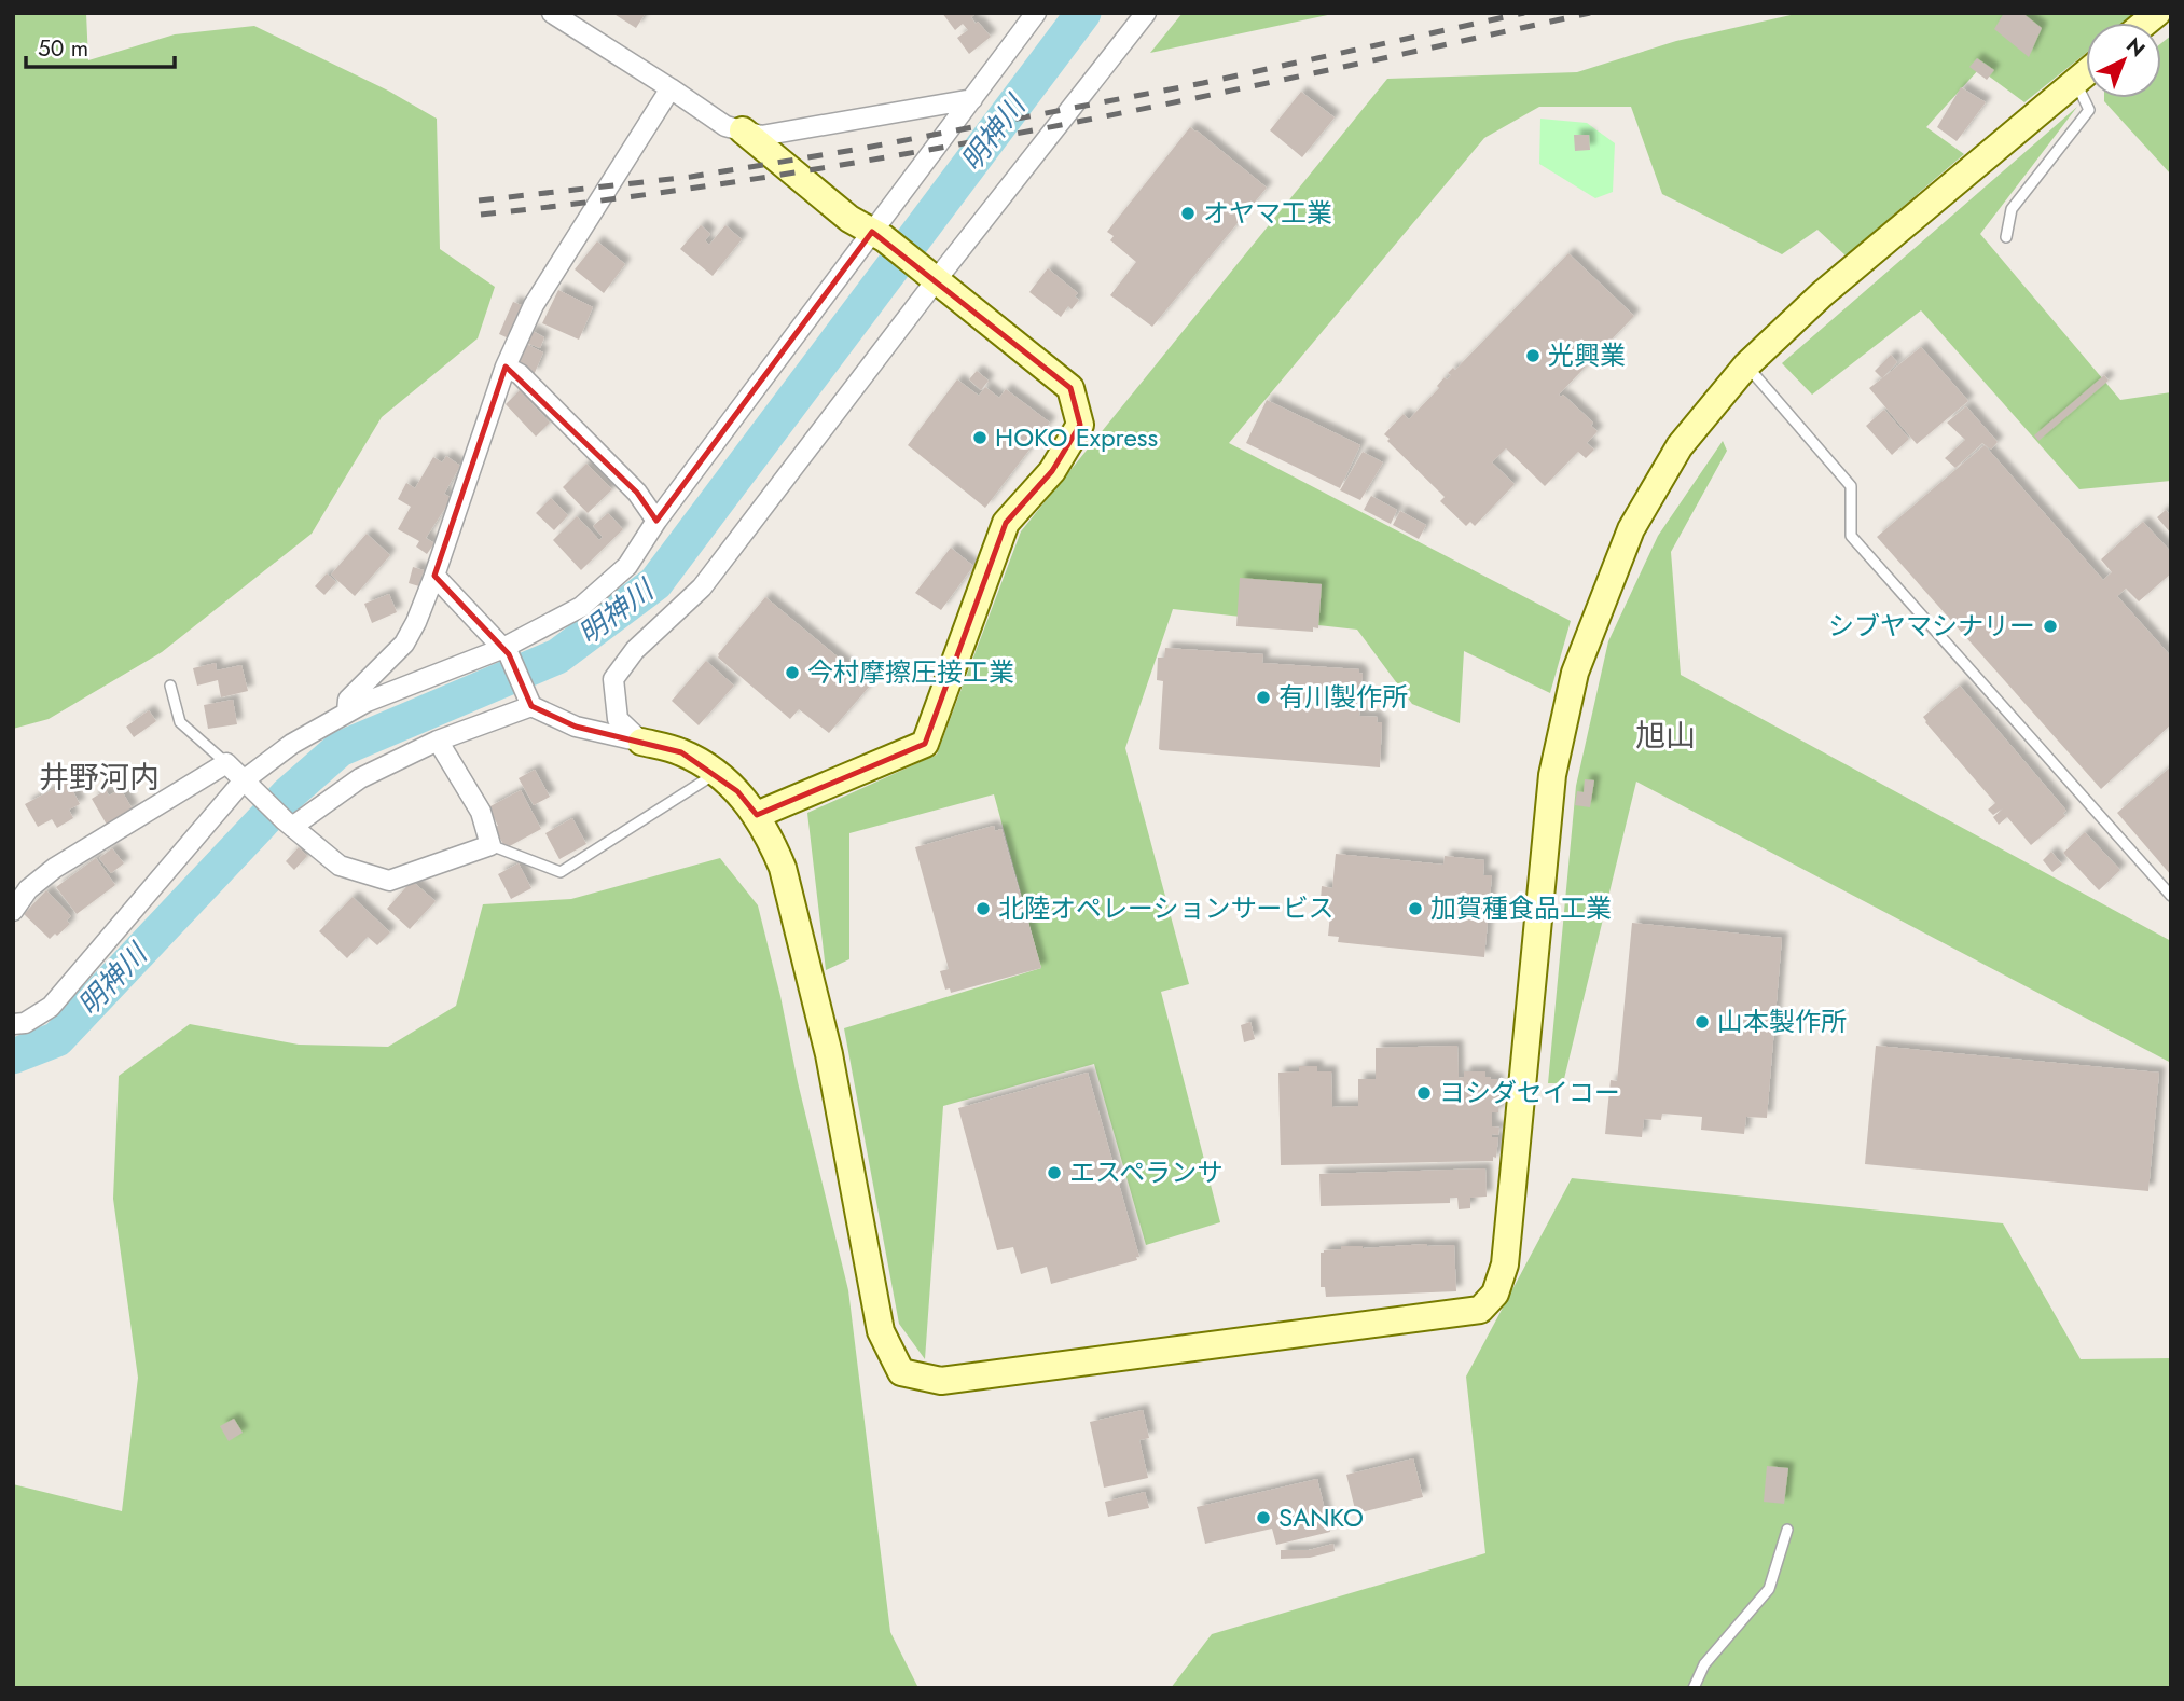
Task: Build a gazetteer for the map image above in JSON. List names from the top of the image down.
{
  "districts": ["旭山", "井野河内"],
  "water": ["明神川"],
  "places": [
    "オヤマ工業",
    "光興業",
    "HOKO Express",
    "シブヤマシナリー",
    "今村摩擦圧接工業",
    "有川製作所",
    "北陸オペレーションサービス",
    "加賀種食品工業",
    "山本製作所",
    "ヨシダセイコー",
    "エスペランサ",
    "SANKO"
  ],
  "scale_bar": "50 m",
  "north": "top right"
}
